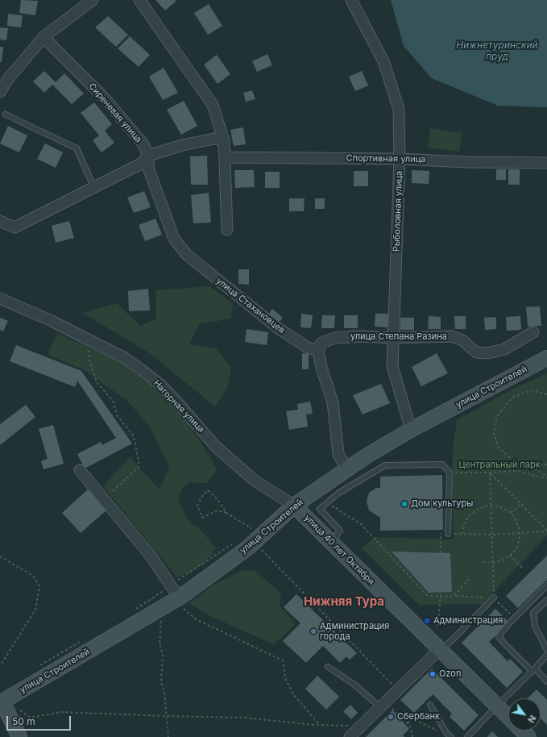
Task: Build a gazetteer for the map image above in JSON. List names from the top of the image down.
{
  "streets": {
    "main road": ["улица Строителей", "улица 40 лет Октября"],
    "street": [
      "Сиреневая улица",
      "Спортивная улица",
      "Рыболовная улица",
      "улица Стахановцев",
      "улица Степана Разина",
      "Нагорная улица"
    ]
  },
  "crossings": [
    ["Сиреневая улица", "улица Стахановцев"],
    ["Спортивная улица", "Рыболовная улица"],
    ["Рыболовная улица", "улица Степана Разина"],
    ["Рыболовная улица", "улица Строителей"],
    ["улица Стахановцев", "улица Степана Разина"],
    ["улица Строителей", "Нагорная улица"],
    ["улица Строителей", "улица 40 лет Октября"],
    ["Нагорная улица", "улица 40 лет Октября"]
  ],
  "districts": ["Нижняя Тура"],
  "water": ["Нижнетуринский пруд"],
  "parks": ["Центральный парк"],
  "places": [
    "Дом культуры",
    "Администрация",
    "Администрация города",
    "Ozon",
    "Сбербанк"
  ],
  "scale_bar": "50 m",
  "north": "bottom right"
}
